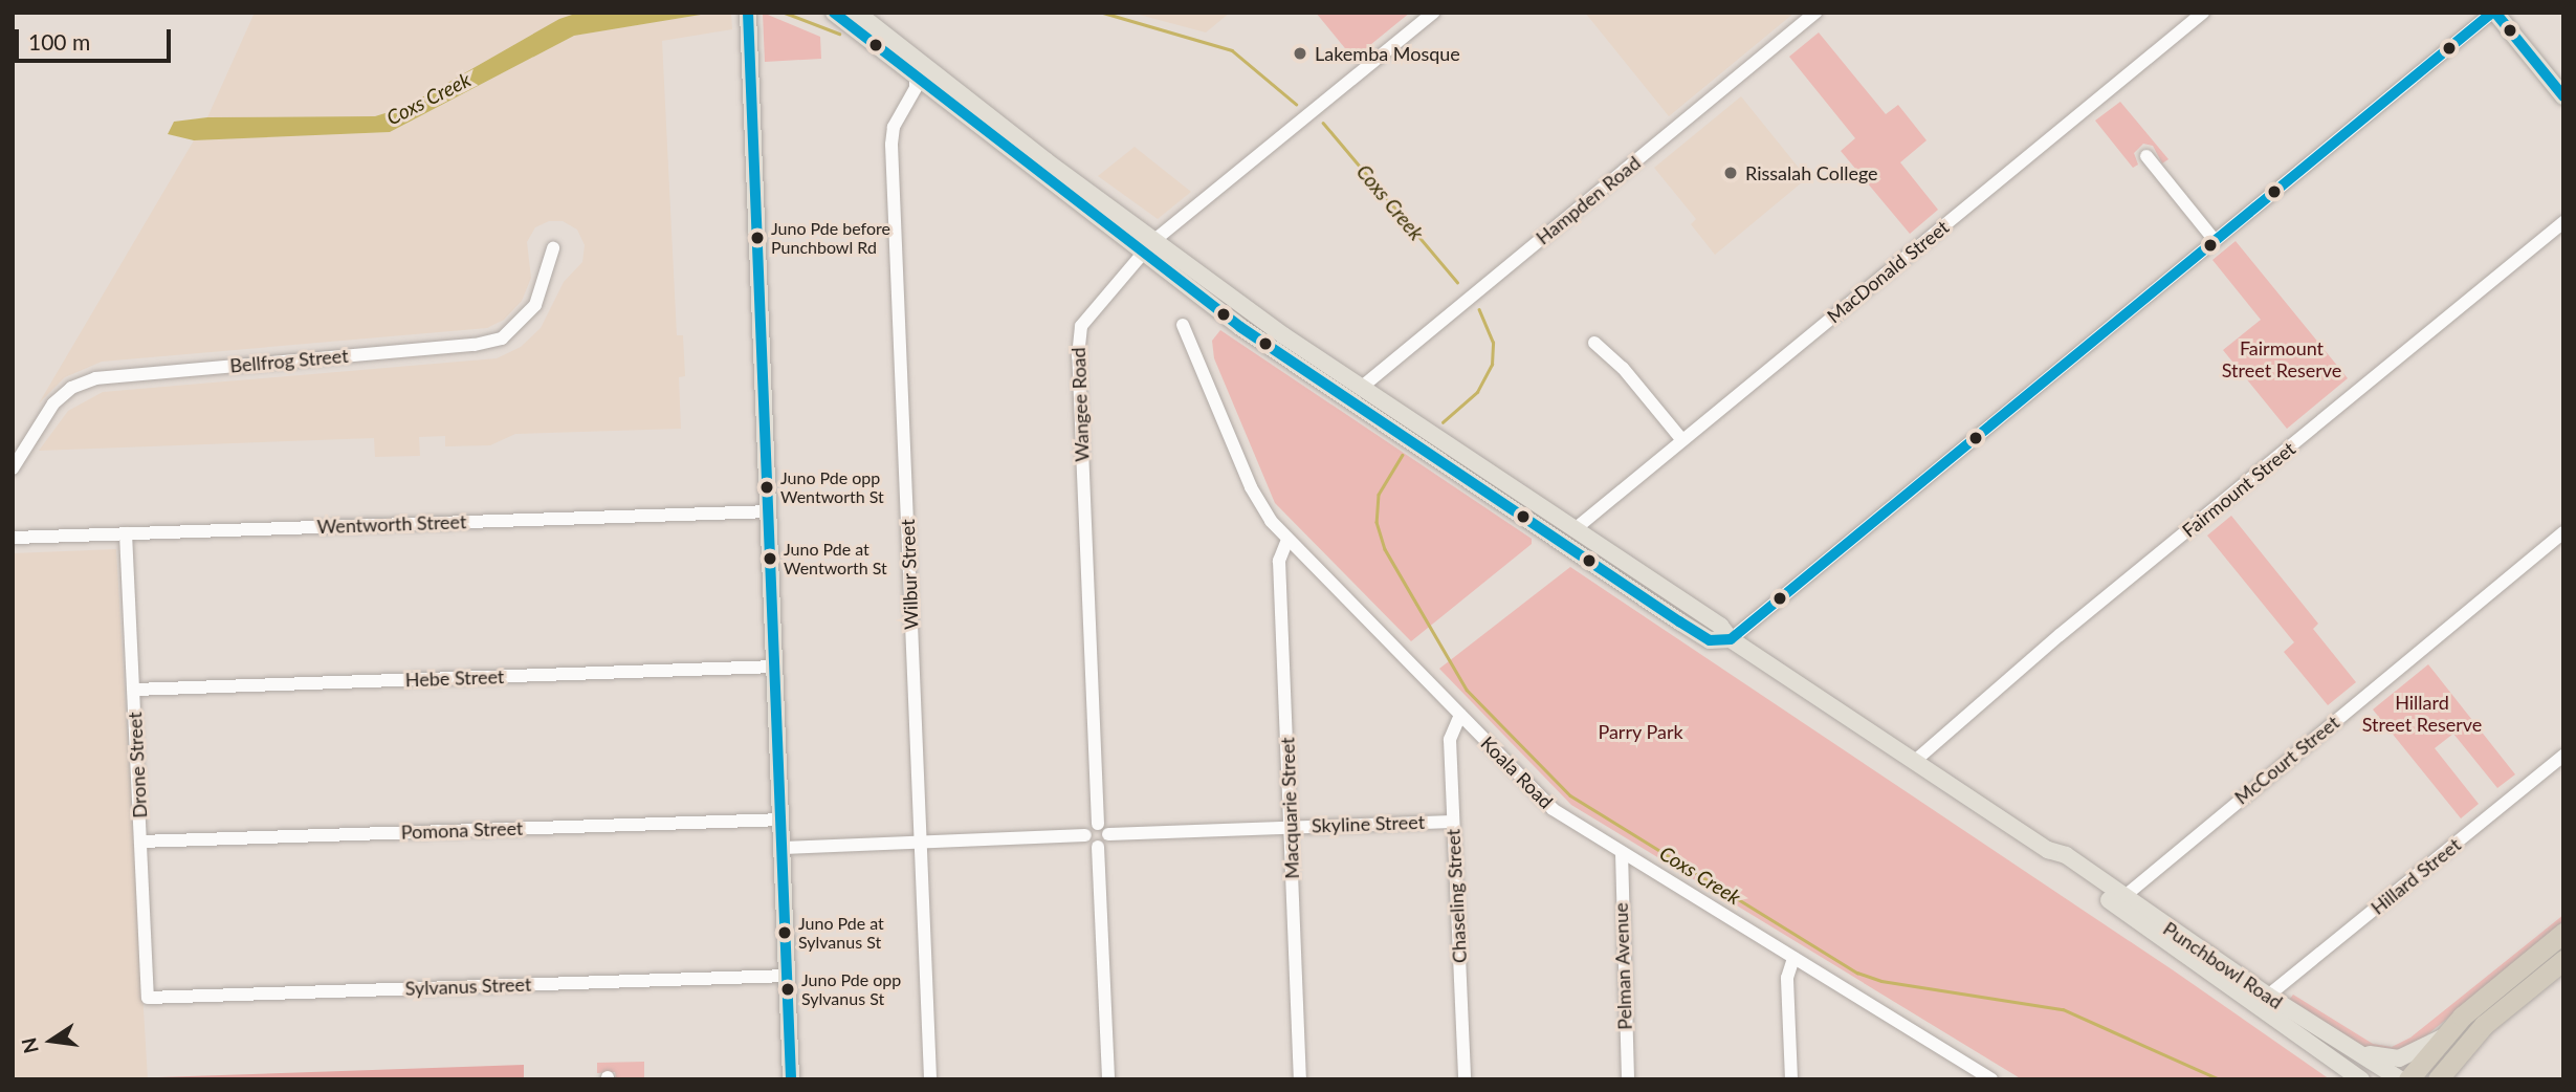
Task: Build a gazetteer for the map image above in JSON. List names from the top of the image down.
{
  "streets": {
    "main road": ["Punchbowl Road"],
    "street": [
      "Hampden Road",
      "MacDonald Street",
      "Bellfrog Street",
      "Wangee Road",
      "Fairmount Street",
      "Wentworth Street",
      "Wilbur Street",
      "Hebe Street",
      "McCourt Street",
      "Drone Street",
      "Koala Road",
      "Macquarie Street",
      "Skyline Street",
      "Pomona Street",
      "Hillard Street",
      "Chaseling Street",
      "Pelman Avenue",
      "Sylvanus Street"
    ]
  },
  "crossings": [
    ["Hampden Road", "Punchbowl Road"],
    ["MacDonald Street", "Punchbowl Road"],
    ["Wangee Road", "Punchbowl Road"],
    ["Fairmount Street", "Punchbowl Road"],
    ["Wentworth Street", "Drone Street"],
    ["Wilbur Street", "Punchbowl Road"],
    ["Hebe Street", "Drone Street"],
    ["McCourt Street", "Punchbowl Road"],
    ["Drone Street", "Pomona Street"],
    ["Drone Street", "Sylvanus Street"],
    ["Koala Road", "Macquarie Street"],
    ["Koala Road", "Chaseling Street"],
    ["Koala Road", "Pelman Avenue"],
    ["Macquarie Street", "Skyline Street"],
    ["Skyline Street", "Chaseling Street"],
    ["Hillard Street", "Punchbowl Road"]
  ],
  "water": ["Coxs Creek"],
  "parks": ["Fairmount Street Reserve", "Hillard Street Reserve", "Parry Park"],
  "places": [
    "Lakemba Mosque",
    "Rissalah College",
    "Juno Pde before Punchbowl Rd",
    "Juno Pde opp Wentworth St",
    "Juno Pde at Wentworth St",
    "Juno Pde at Sylvanus St",
    "Juno Pde opp Sylvanus St"
  ],
  "scale_bar": "100 m",
  "north": "left"
}
